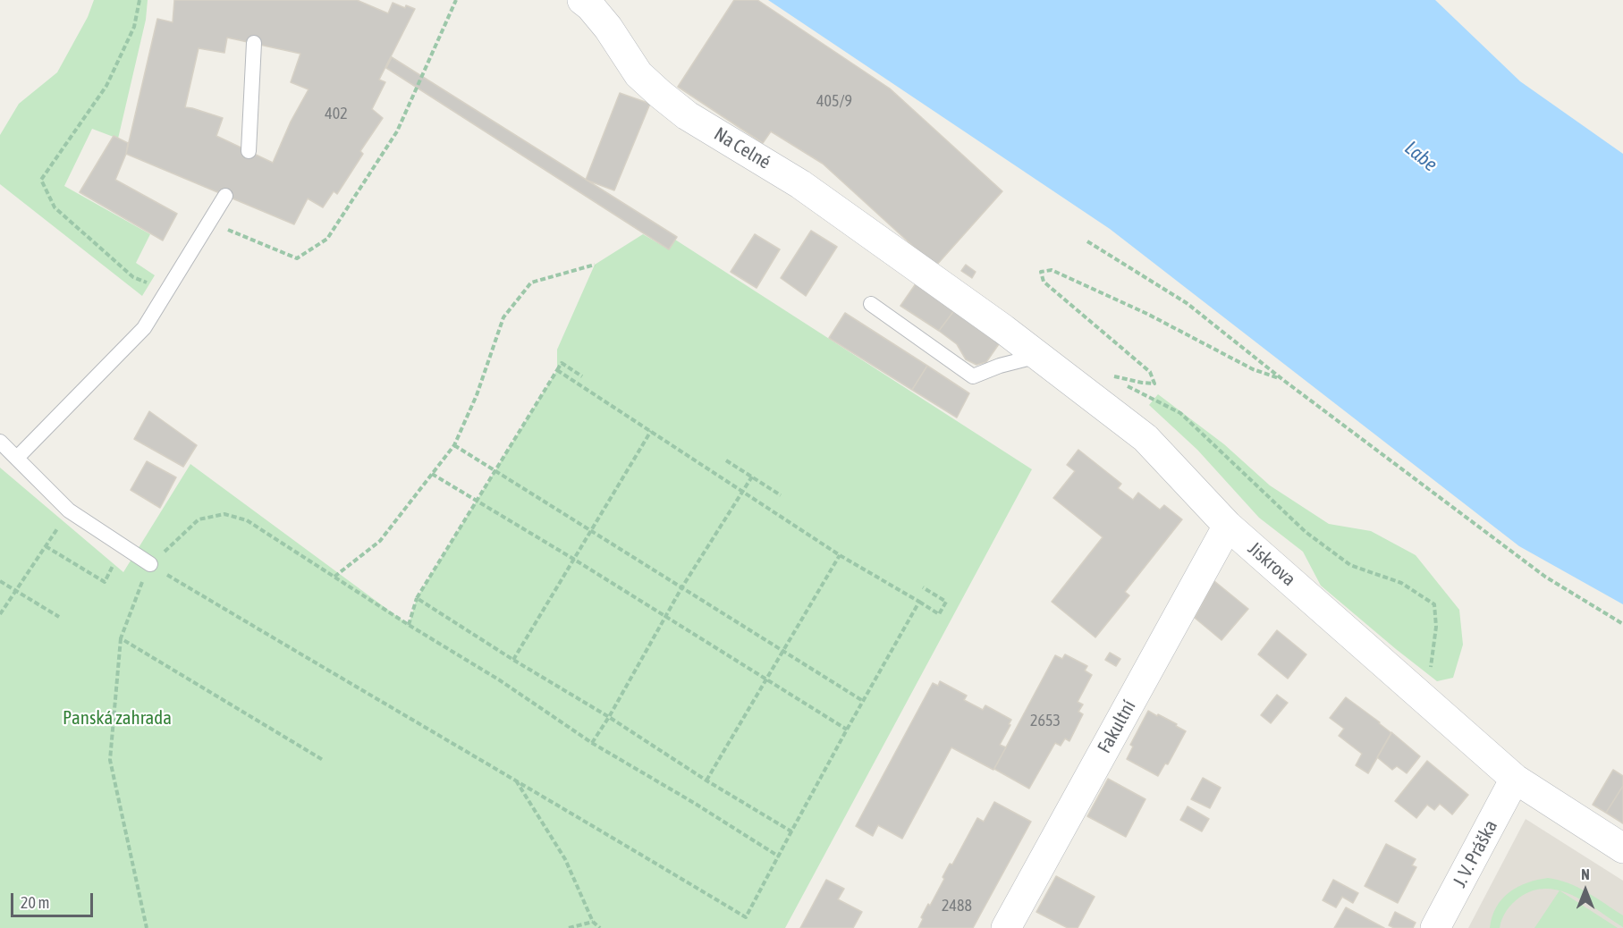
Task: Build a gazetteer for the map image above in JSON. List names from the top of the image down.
{
  "streets": {
    "street": [
      "Na Celné",
      "Jiskrova",
      "Fakultní",
      "J. V. Práška"
    ]
  },
  "crossings": [
    ["Na Celné", "Jiskrova"],
    ["Jiskrova", "Fakultní"],
    ["Jiskrova", "J. V. Práška"]
  ],
  "water": ["Labe"],
  "parks": ["Panská zahrada"],
  "house_numbers": [
    "405/9",
    "402",
    "2653",
    "2488"
  ],
  "scale_bar": "20 m",
  "north": "top"
}
